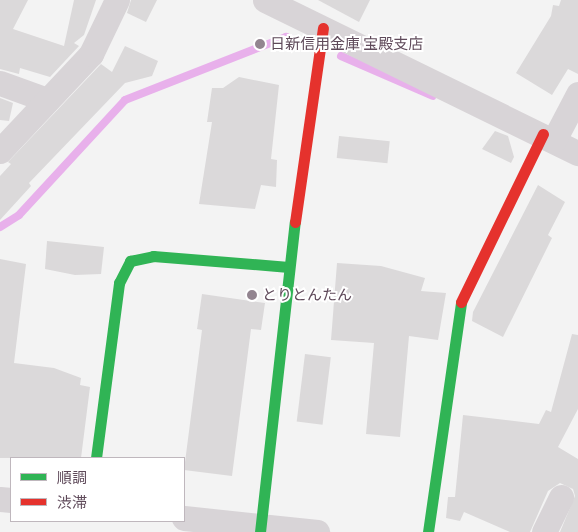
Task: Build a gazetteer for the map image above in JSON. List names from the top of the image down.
{
  "places": ["日新信用金庫 宝殿支店", "とりとんたん"],
  "legend": ["順調", "渋滞"]
}
